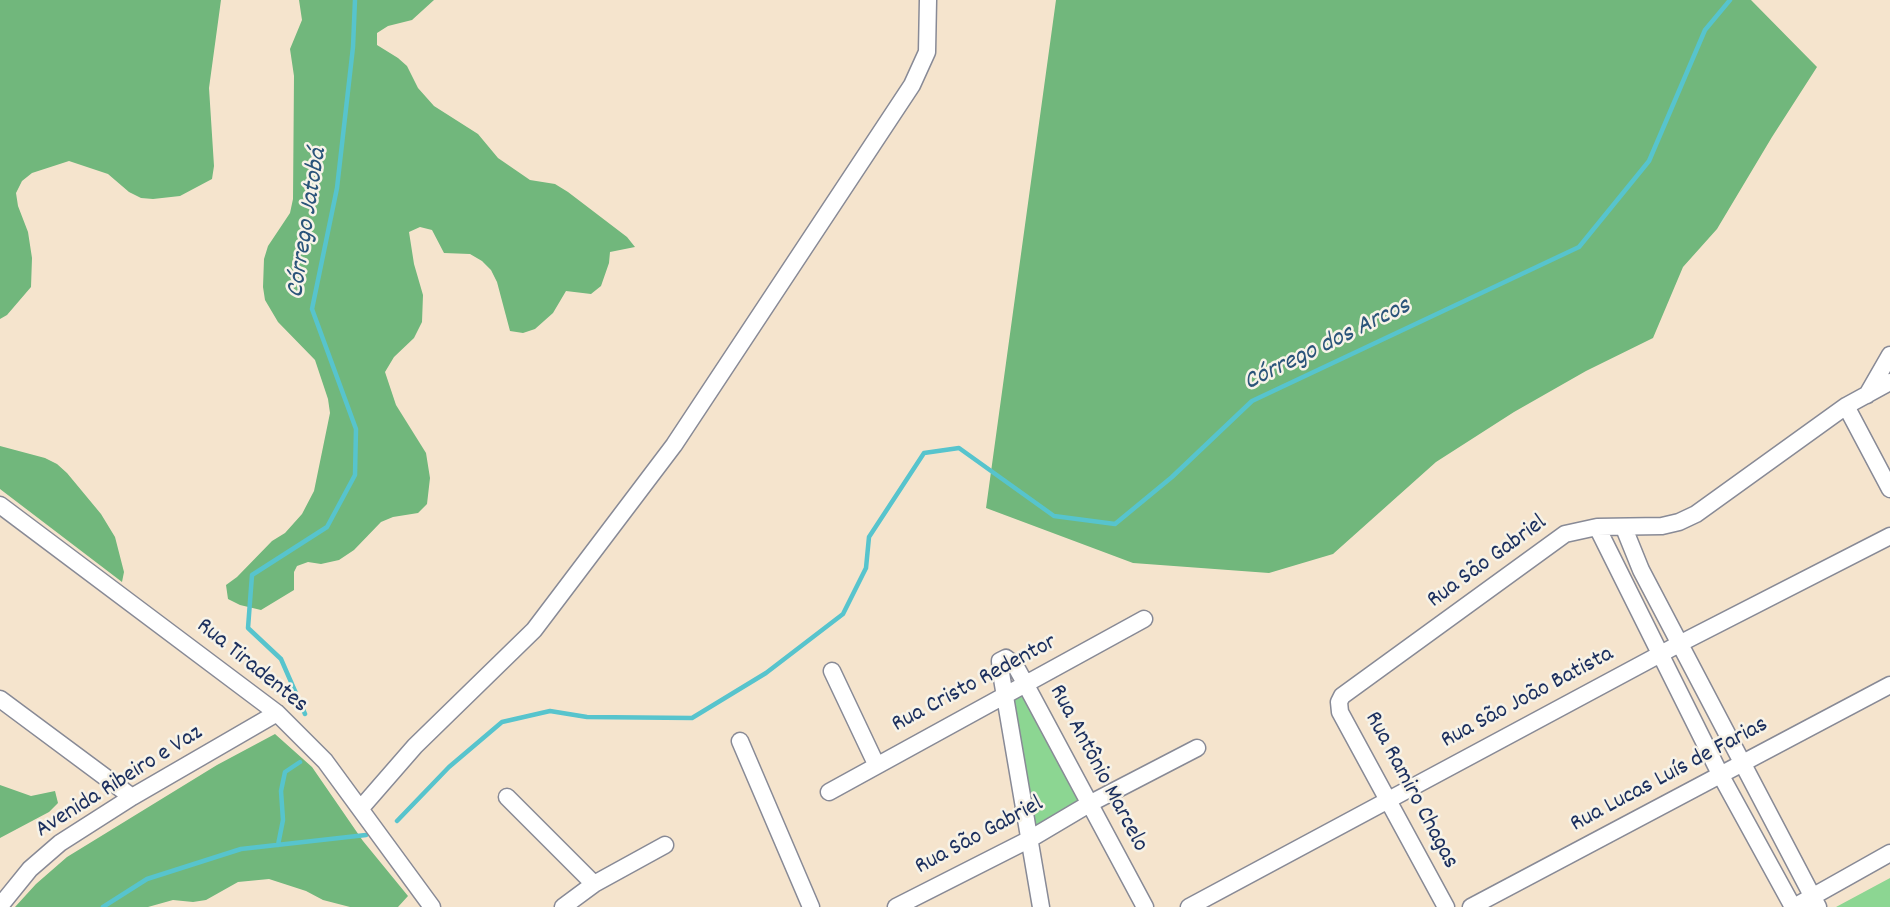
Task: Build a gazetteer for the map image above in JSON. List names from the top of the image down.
{
  "streets": {
    "street": [
      "Rua São Gabriel",
      "Rua Tiradentes",
      "Rua Cristo Redentor",
      "Rua São João Batista",
      "Rua Antônio Marcelo",
      "Rua Lucas Luís de Farias",
      "Avenida Ribeiro e Vaz",
      "Rua Ramiro Chagas"
    ]
  },
  "crossings": [
    ["Rua São Gabriel", "Rua Antônio Marcelo"],
    ["Rua São Gabriel", "Rua Ramiro Chagas"],
    ["Rua Tiradentes", "Avenida Ribeiro e Vaz"],
    ["Rua Cristo Redentor", "Rua Antônio Marcelo"],
    ["Rua São João Batista", "Rua Ramiro Chagas"]
  ],
  "water": ["Córrego Jatobá", "Córrego dos Arcos"]
}
